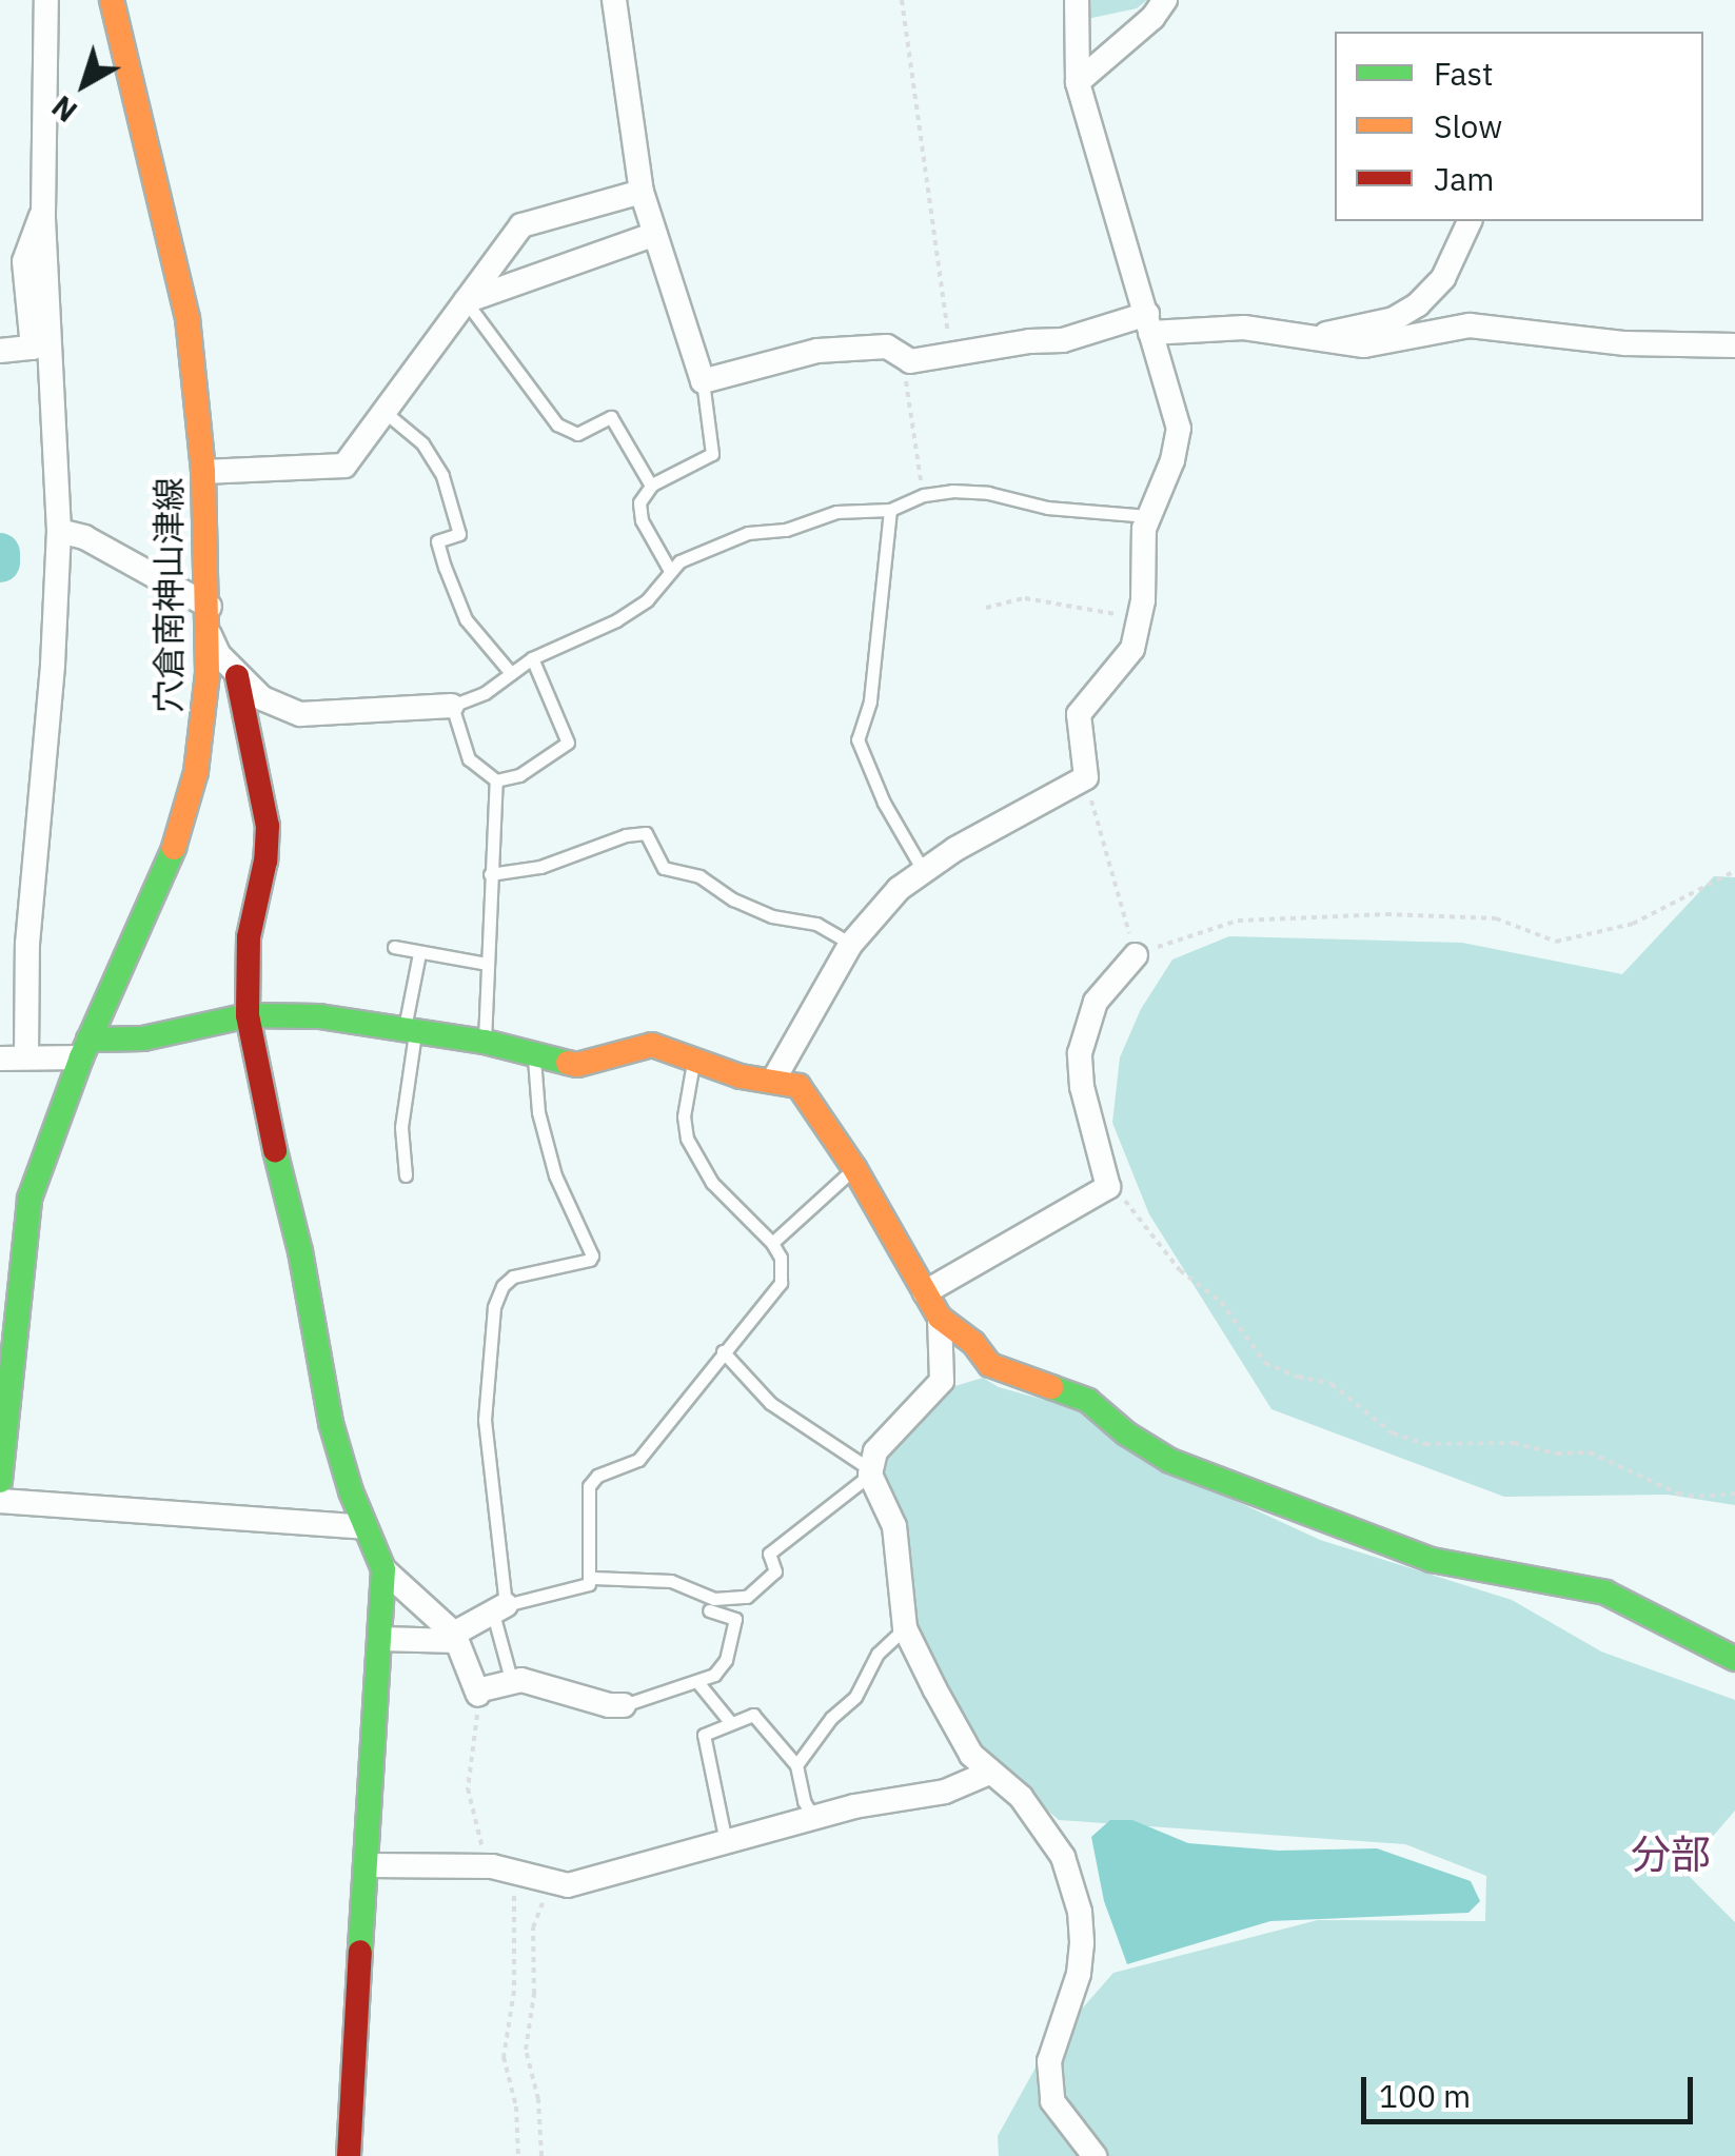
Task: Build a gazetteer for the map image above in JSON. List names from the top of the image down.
{
  "streets": {
    "street": ["穴倉南神山津線"]
  },
  "districts": ["分部"],
  "legend": ["Fast", "Slow", "Jam"],
  "scale_bar": "100 m",
  "north": "bottom left"
}
